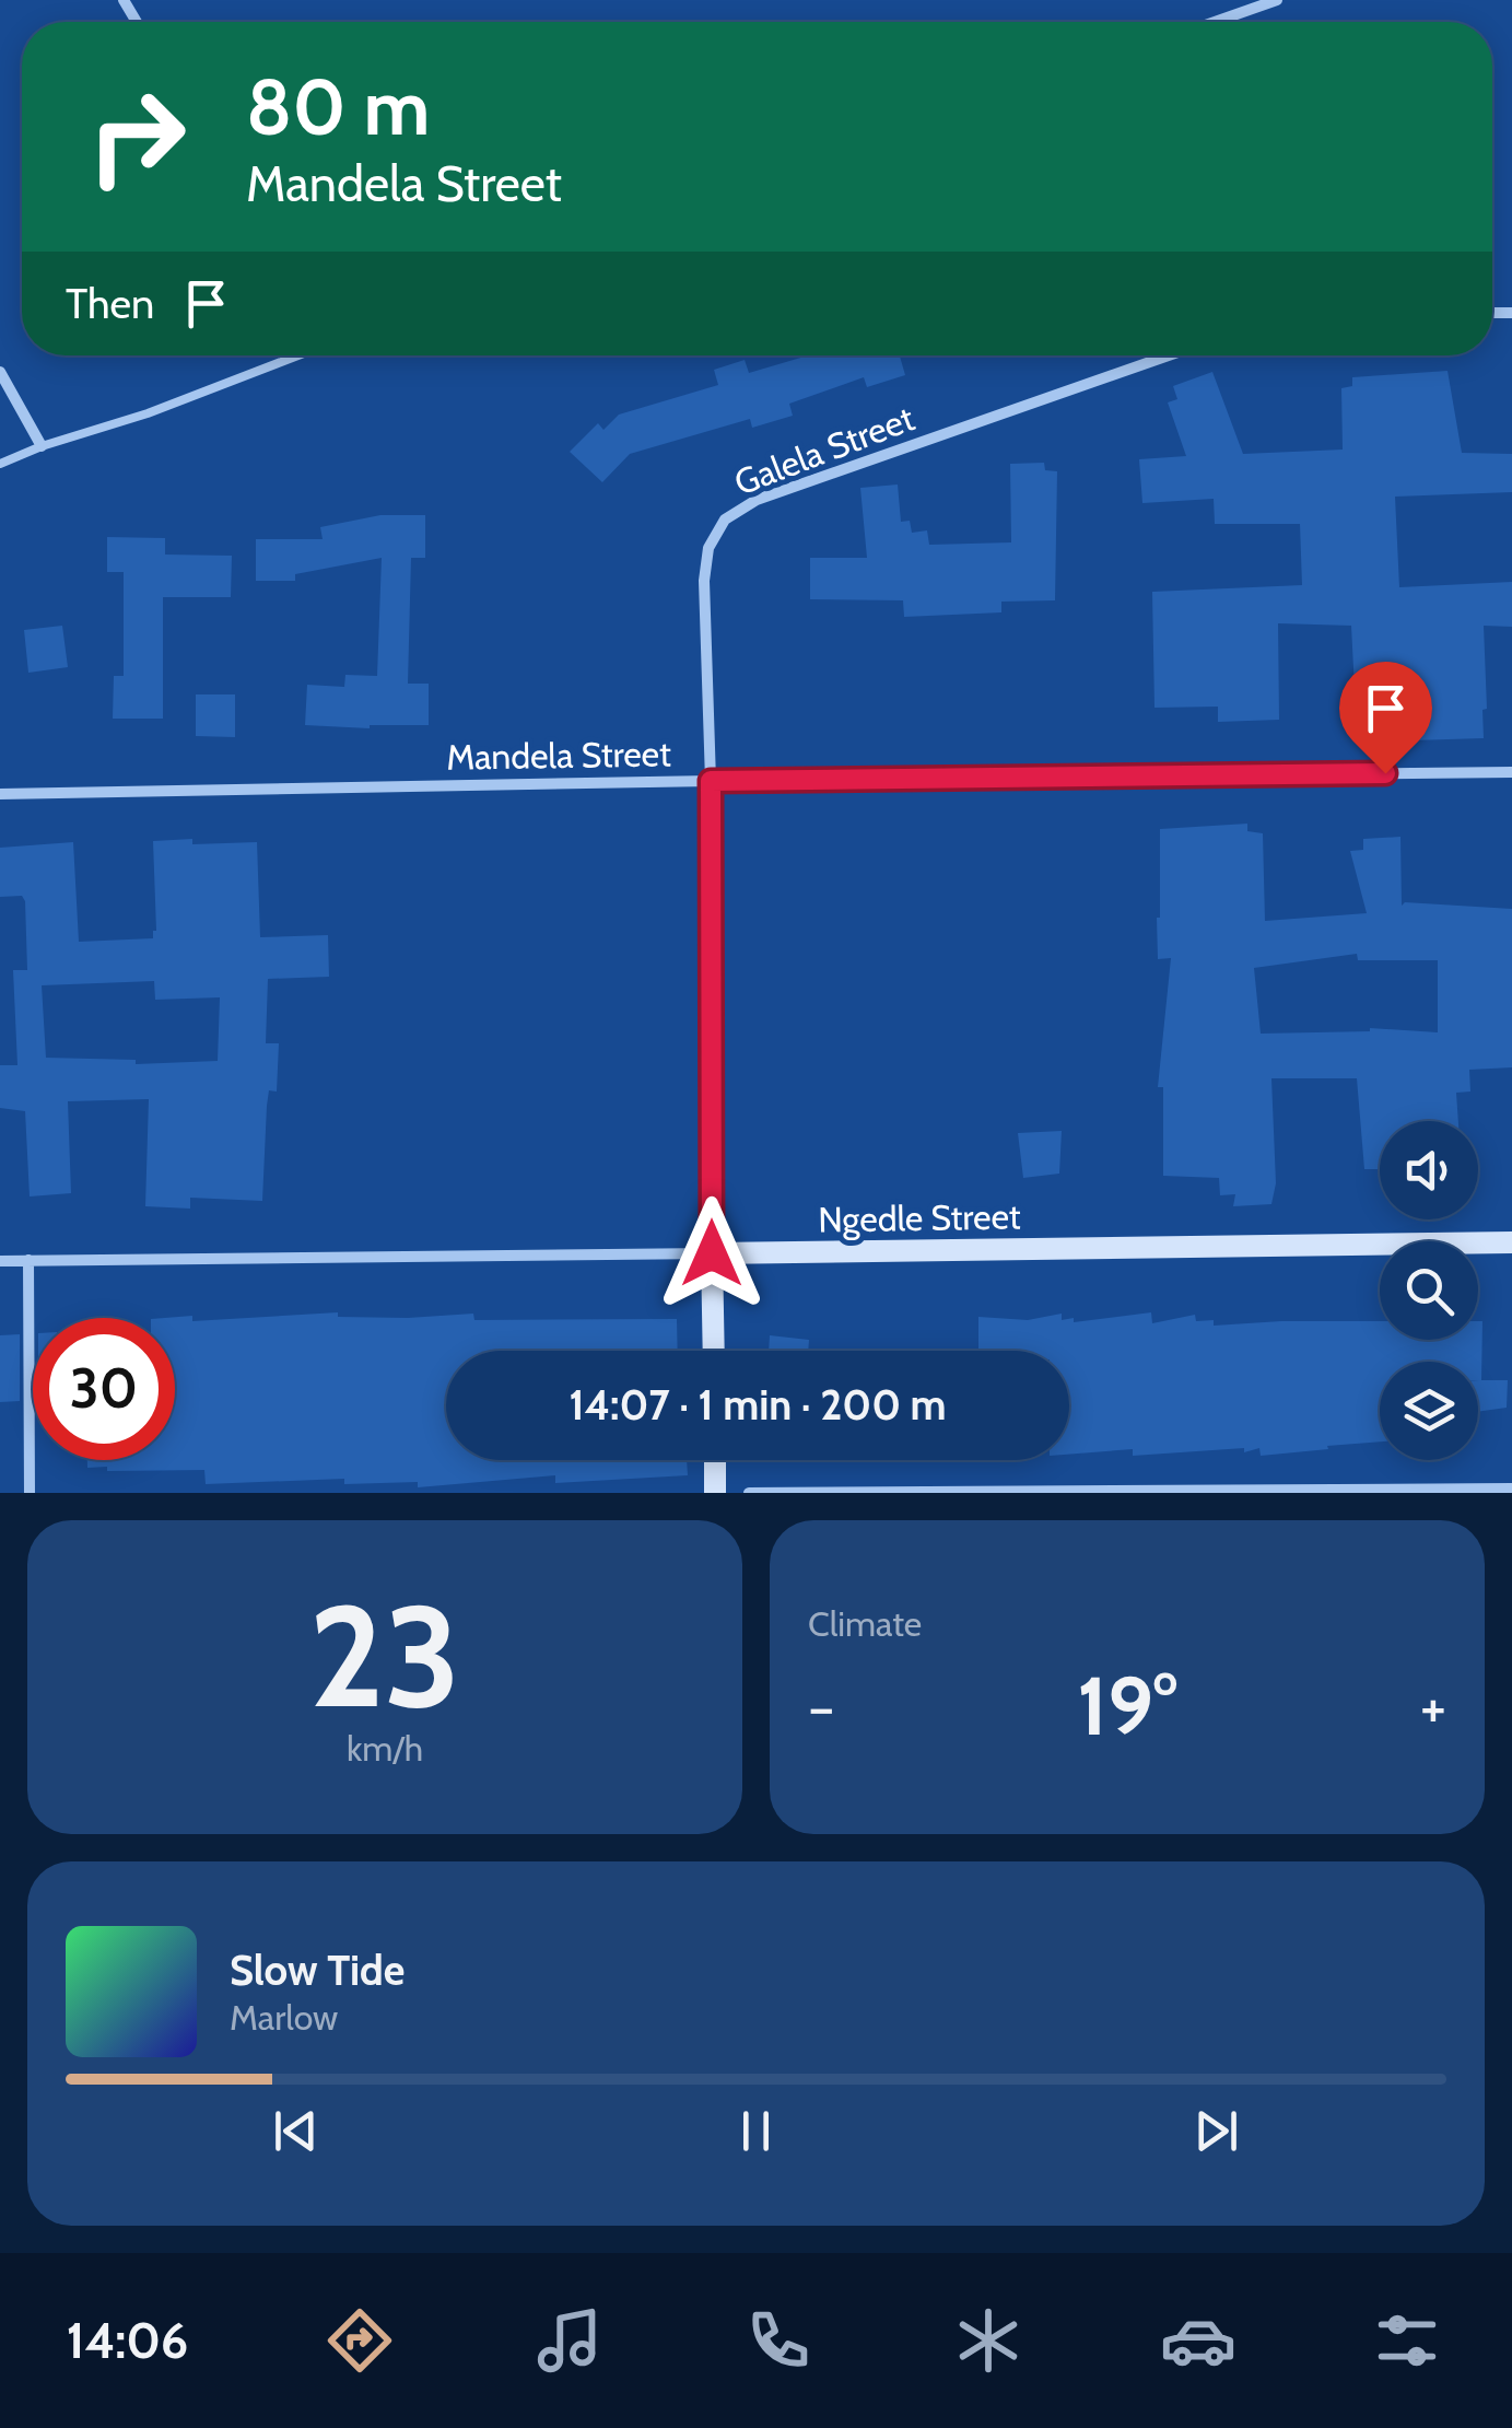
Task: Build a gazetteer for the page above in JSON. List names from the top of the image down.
{
  "streets": {
    "street": ["Galela Street", "Mandela Street", "Ngedle Street"]
  },
  "crossings": [
    ["Galela Street", "Mandela Street"],
    ["Galela Street", "Ngedle Street"]
  ],
  "page": {
    "turn": ["80 m", "Mandela Street"],
    "then": "Then",
    "limit": "30",
    "trip": "14:07 · 1 min · 200 m",
    "tile": [
      ["23", "km/h"],
      "Climate"
    ],
    "heat": ["−", "19°", "+"],
    "song": ["Slow Tide", "Marlow"],
    "tabs": "14:06"
  }
}
